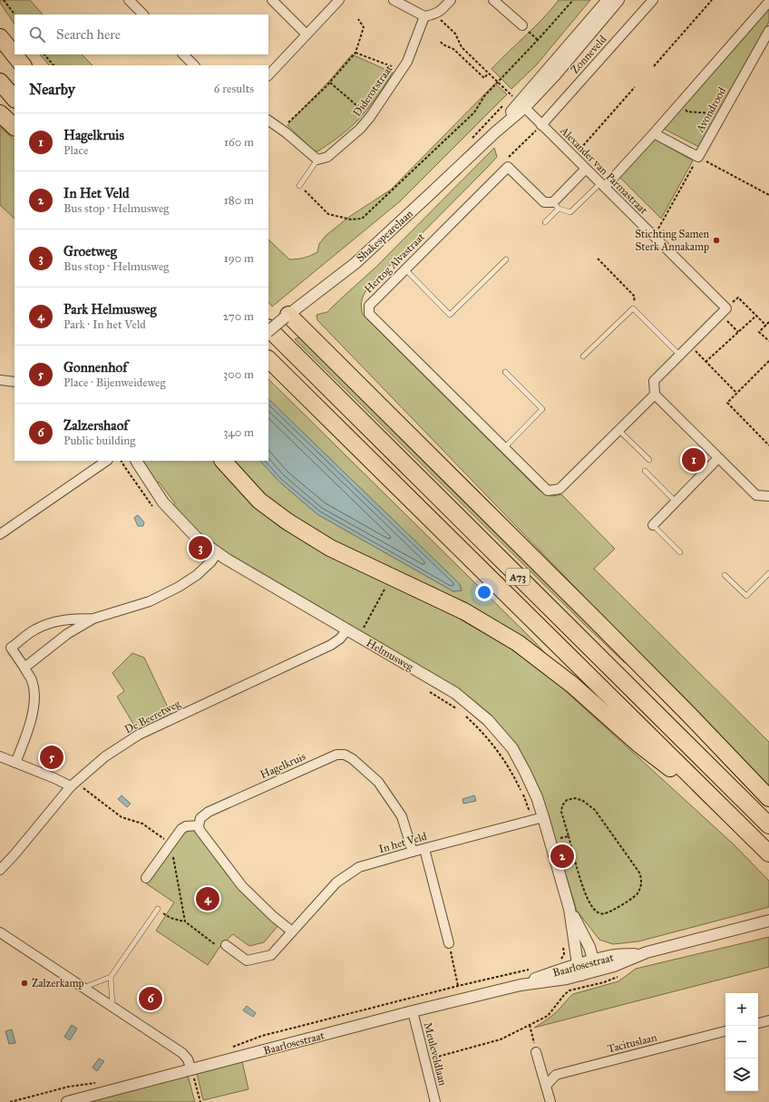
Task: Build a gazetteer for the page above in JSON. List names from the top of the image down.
{
  "streets": {
    "highway": ["A73"],
    "street": [
      "Zonneveld",
      "Diderotstraat",
      "Avondrood",
      "Alexander van Parmastraat",
      "Shakespearelaan",
      "Hertog Alvastraat",
      "Helmusweg",
      "De Beeretweg",
      "Hagelkruis",
      "In het Veld",
      "Baarlosestraat",
      "Tacituslaan",
      "Meuleveldlaan"
    ]
  },
  "crossings": [
    ["Zonneveld", "Alexander van Parmastraat"],
    ["Avondrood", "Alexander van Parmastraat"],
    ["Alexander van Parmastraat", "Shakespearelaan"],
    ["Shakespearelaan", "A73"],
    ["Helmusweg", "De Beeretweg"],
    ["Helmusweg", "In het Veld"],
    ["Helmusweg", "Baarlosestraat"],
    ["Hagelkruis", "In het Veld"],
    ["Baarlosestraat", "Meuleveldlaan"]
  ],
  "places": ["Stichting Samen Sterk Annakamp", "Zalzerkamp"],
  "page": {
    "search": "Search here",
    "heading": ["Nearby", "6 results"],
    "list": [
      {
        "mark": "1",
        "name": "Hagelkruis",
        "note": "Place",
        "value": "160 m"
      },
      {
        "mark": "2",
        "name": "In Het Veld",
        "note": "Bus stop · Helmusweg",
        "value": "180 m"
      },
      {
        "mark": "3",
        "name": "Groetweg",
        "note": "Bus stop · Helmusweg",
        "value": "190 m"
      },
      {
        "mark": "4",
        "name": "Park Helmusweg",
        "note": "Park · In het Veld",
        "value": "270 m"
      },
      {
        "mark": "5",
        "name": "Gonnenhof",
        "note": "Place · Bijenweideweg",
        "value": "300 m"
      },
      {
        "mark": "6",
        "name": "Zalzershaof",
        "note": "Public building",
        "value": "340 m"
      }
    ],
    "pins": [
      "1",
      "3",
      "5",
      "2",
      "4",
      "6"
    ],
    "map_buttons": ["+", "−"]
  }
}
